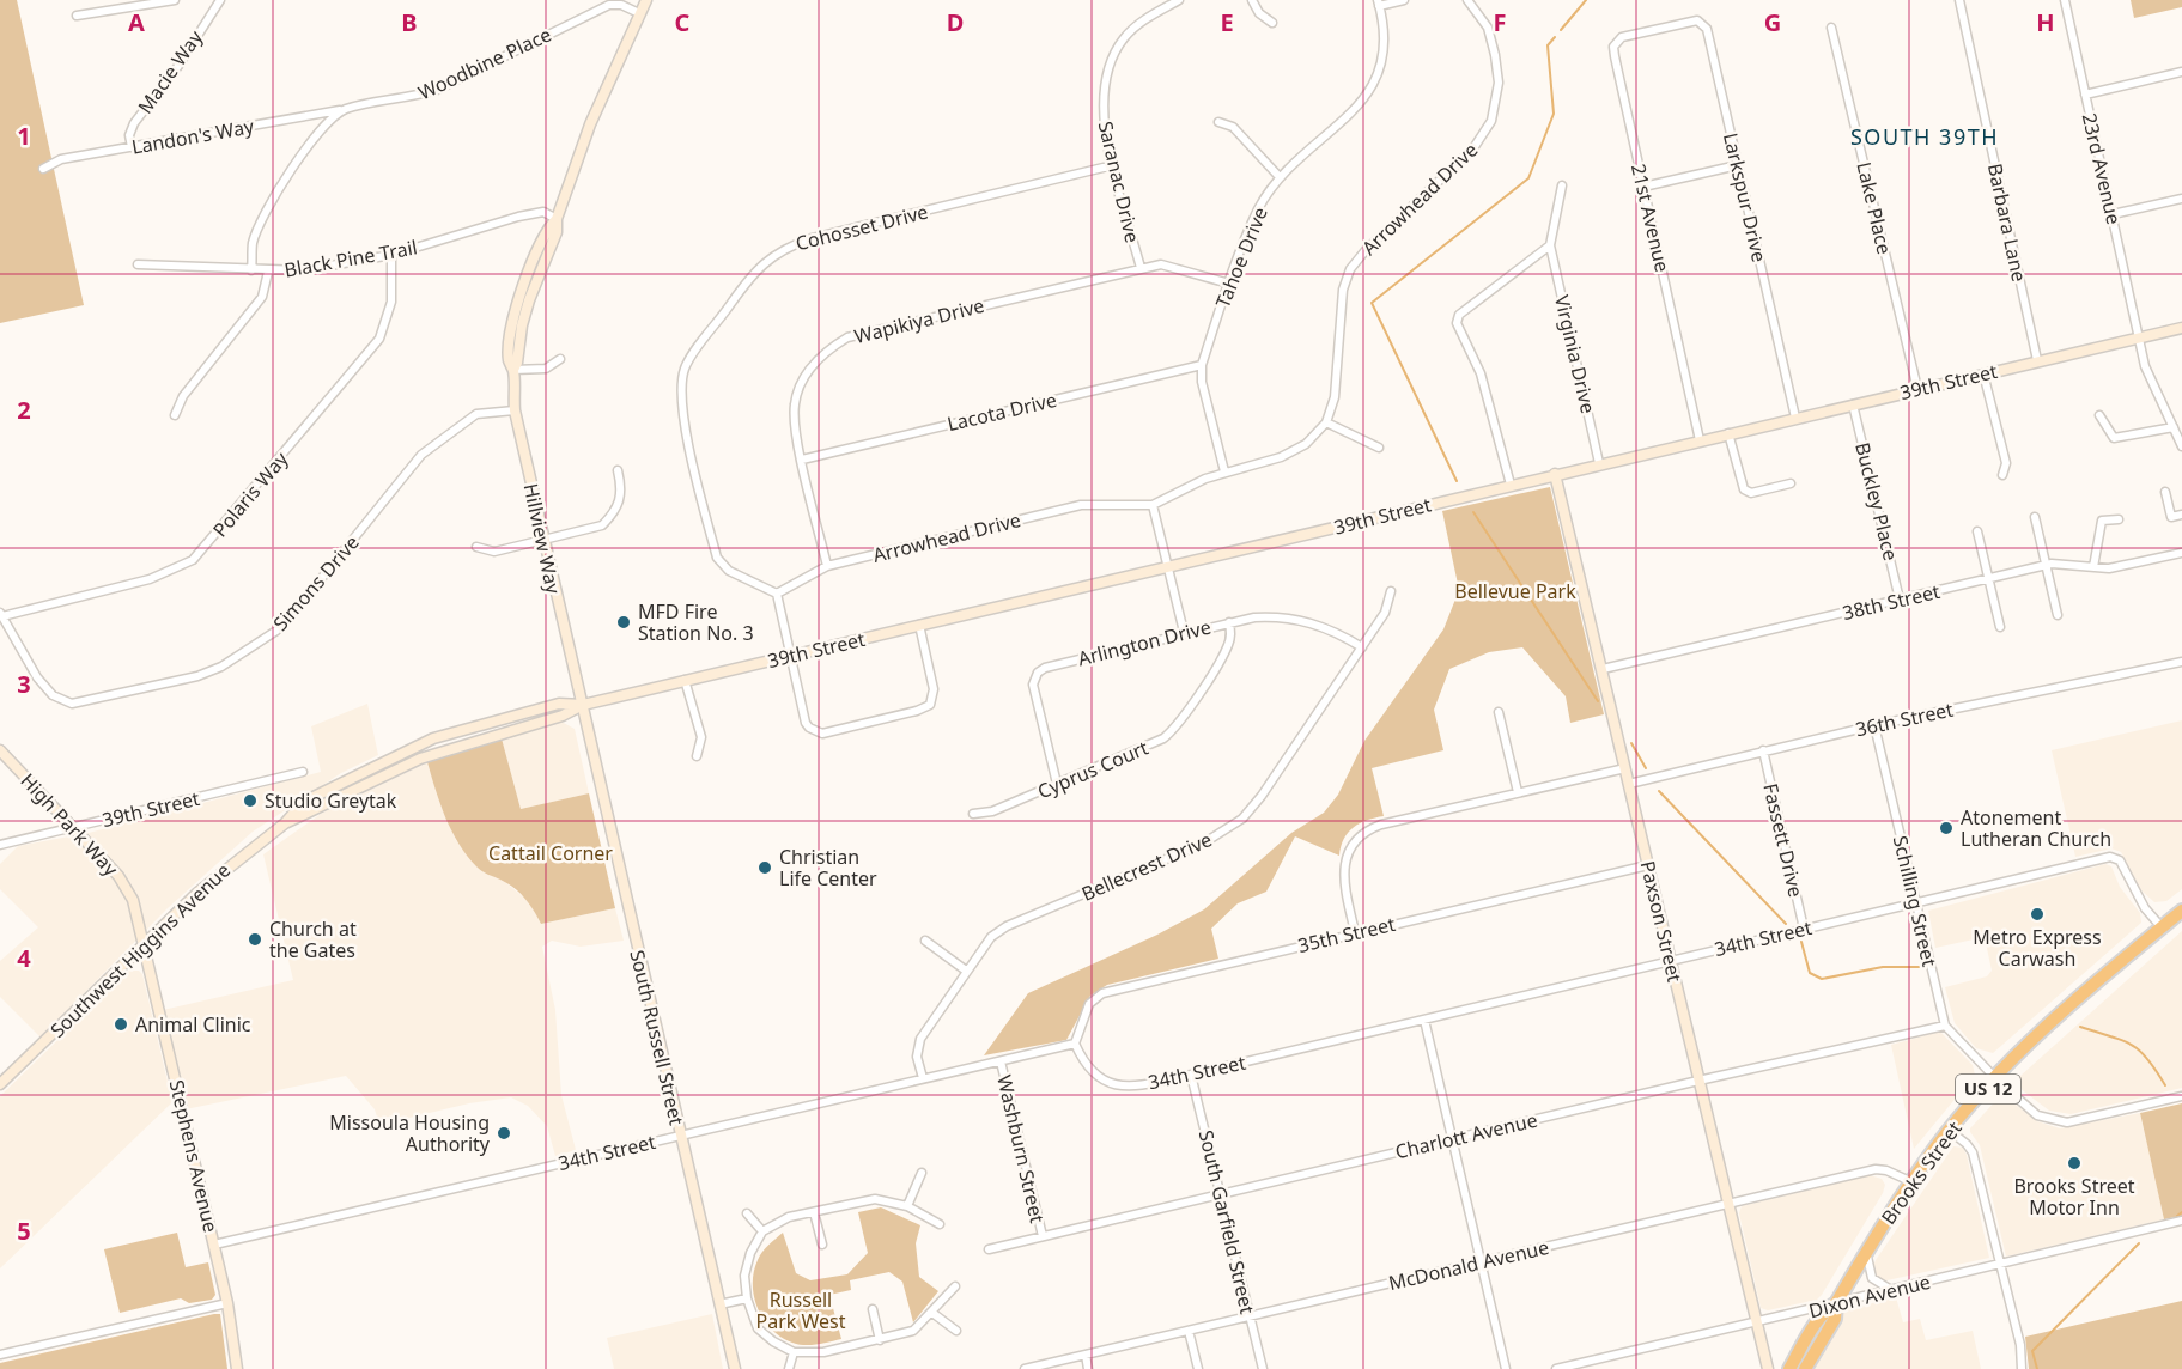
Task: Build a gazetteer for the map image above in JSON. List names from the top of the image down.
{
  "streets": {
    "highway": ["US 12", "Brooks Street"],
    "main road": [
      "39th Street",
      "Hillview Way",
      "High Park Way",
      "Paxson Street",
      "Southwest Higgins Avenue",
      "South Russell Street",
      "Stephens Avenue"
    ],
    "street": [
      "Woodbine Place",
      "Macie Way",
      "Landon's Way",
      "23rd Avenue",
      "Saranac Drive",
      "Larkspur Drive",
      "Arrowhead Drive",
      "Lake Place",
      "21st Avenue",
      "Barbara Lane",
      "Cohosset Drive",
      "Tahoe Drive",
      "Black Pine Trail",
      "Wapikiya Drive",
      "Virginia Drive",
      "Lacota Drive",
      "Polaris Way",
      "Buckley Place",
      "Simons Drive",
      "38th Street",
      "Arlington Drive",
      "36th Street",
      "Cyprus Court",
      "Fassett Drive",
      "Bellecrest Drive",
      "Schilling Street",
      "35th Street",
      "34th Street",
      "Charlott Avenue",
      "Washburn Street",
      "South Garfield Street",
      "McDonald Avenue",
      "Dixon Avenue"
    ]
  },
  "crossings": [
    ["Woodbine Place", "Landon's Way"],
    ["Woodbine Place", "Hillview Way"],
    ["Macie Way", "Landon's Way"],
    ["23rd Avenue", "39th Street"],
    ["Saranac Drive", "Cohosset Drive"],
    ["Saranac Drive", "Wapikiya Drive"],
    ["Larkspur Drive", "21st Avenue"],
    ["Larkspur Drive", "39th Street"],
    ["Arrowhead Drive", "Tahoe Drive"],
    ["Arrowhead Drive", "Wapikiya Drive"],
    ["Lake Place", "39th Street"],
    ["21st Avenue", "39th Street"],
    ["Barbara Lane", "39th Street"],
    ["Tahoe Drive", "Wapikiya Drive"],
    ["Tahoe Drive", "Lacota Drive"],
    ["Black Pine Trail", "Polaris Way"],
    ["Black Pine Trail", "Hillview Way"],
    ["Wapikiya Drive", "Lacota Drive"],
    ["Virginia Drive", "39th Street"],
    ["39th Street", "Buckley Place"],
    ["39th Street", "Hillview Way"],
    ["39th Street", "High Park Way"],
    ["39th Street", "Paxson Street"],
    ["39th Street", "Southwest Higgins Avenue"],
    ["39th Street", "South Russell Street"],
    ["Polaris Way", "Simons Drive"],
    ["Buckley Place", "38th Street"],
    ["Hillview Way", "Simons Drive"],
    ["Hillview Way", "Southwest Higgins Avenue"],
    ["Hillview Way", "South Russell Street"],
    ["38th Street", "Paxson Street"],
    ["Arlington Drive", "Cyprus Court"],
    ["Arlington Drive", "Bellecrest Drive"],
    ["36th Street", "Fassett Drive"],
    ["36th Street", "Schilling Street"],
    ["36th Street", "Paxson Street"],
    ["High Park Way", "Southwest Higgins Avenue"],
    ["High Park Way", "Stephens Avenue"],
    ["Fassett Drive", "34th Street"],
    ["Bellecrest Drive", "34th Street"],
    ["Schilling Street", "34th Street"],
    ["Schilling Street", "Charlott Avenue"],
    ["Paxson Street", "35th Street"],
    ["Paxson Street", "34th Street"],
    ["Paxson Street", "Charlott Avenue"],
    ["Paxson Street", "McDonald Avenue"],
    ["Paxson Street", "Dixon Avenue"],
    ["35th Street", "34th Street"],
    ["34th Street", "South Russell Street"],
    ["34th Street", "Washburn Street"],
    ["34th Street", "Stephens Avenue"],
    ["34th Street", "Brooks Street"],
    ["34th Street", "South Garfield Street"],
    ["Southwest Higgins Avenue", "South Russell Street"],
    ["Southwest Higgins Avenue", "Stephens Avenue"],
    ["Charlott Avenue", "Washburn Street"],
    ["Charlott Avenue", "South Garfield Street"],
    ["Brooks Street", "McDonald Avenue"],
    ["Brooks Street", "Dixon Avenue"],
    ["South Garfield Street", "McDonald Avenue"]
  ],
  "districts": ["SOUTH 39TH"],
  "parks": ["Bellevue Park", "Cattail Corner", "Russell Park West"],
  "places": [
    "MFD Fire Station No. 3",
    "Studio Greytak",
    "Atonement Lutheran Church",
    "Christian Life Center",
    "Metro Express Carwash",
    "Church at the Gates",
    "Animal Clinic",
    "Missoula Housing Authority",
    "Brooks Street Motor Inn"
  ],
  "grid": {
    "columns": [
      "A",
      "B",
      "C",
      "D",
      "E",
      "F",
      "G",
      "H"
    ],
    "rows": [
      "1",
      "2",
      "3",
      "4",
      "5"
    ]
  }
}
